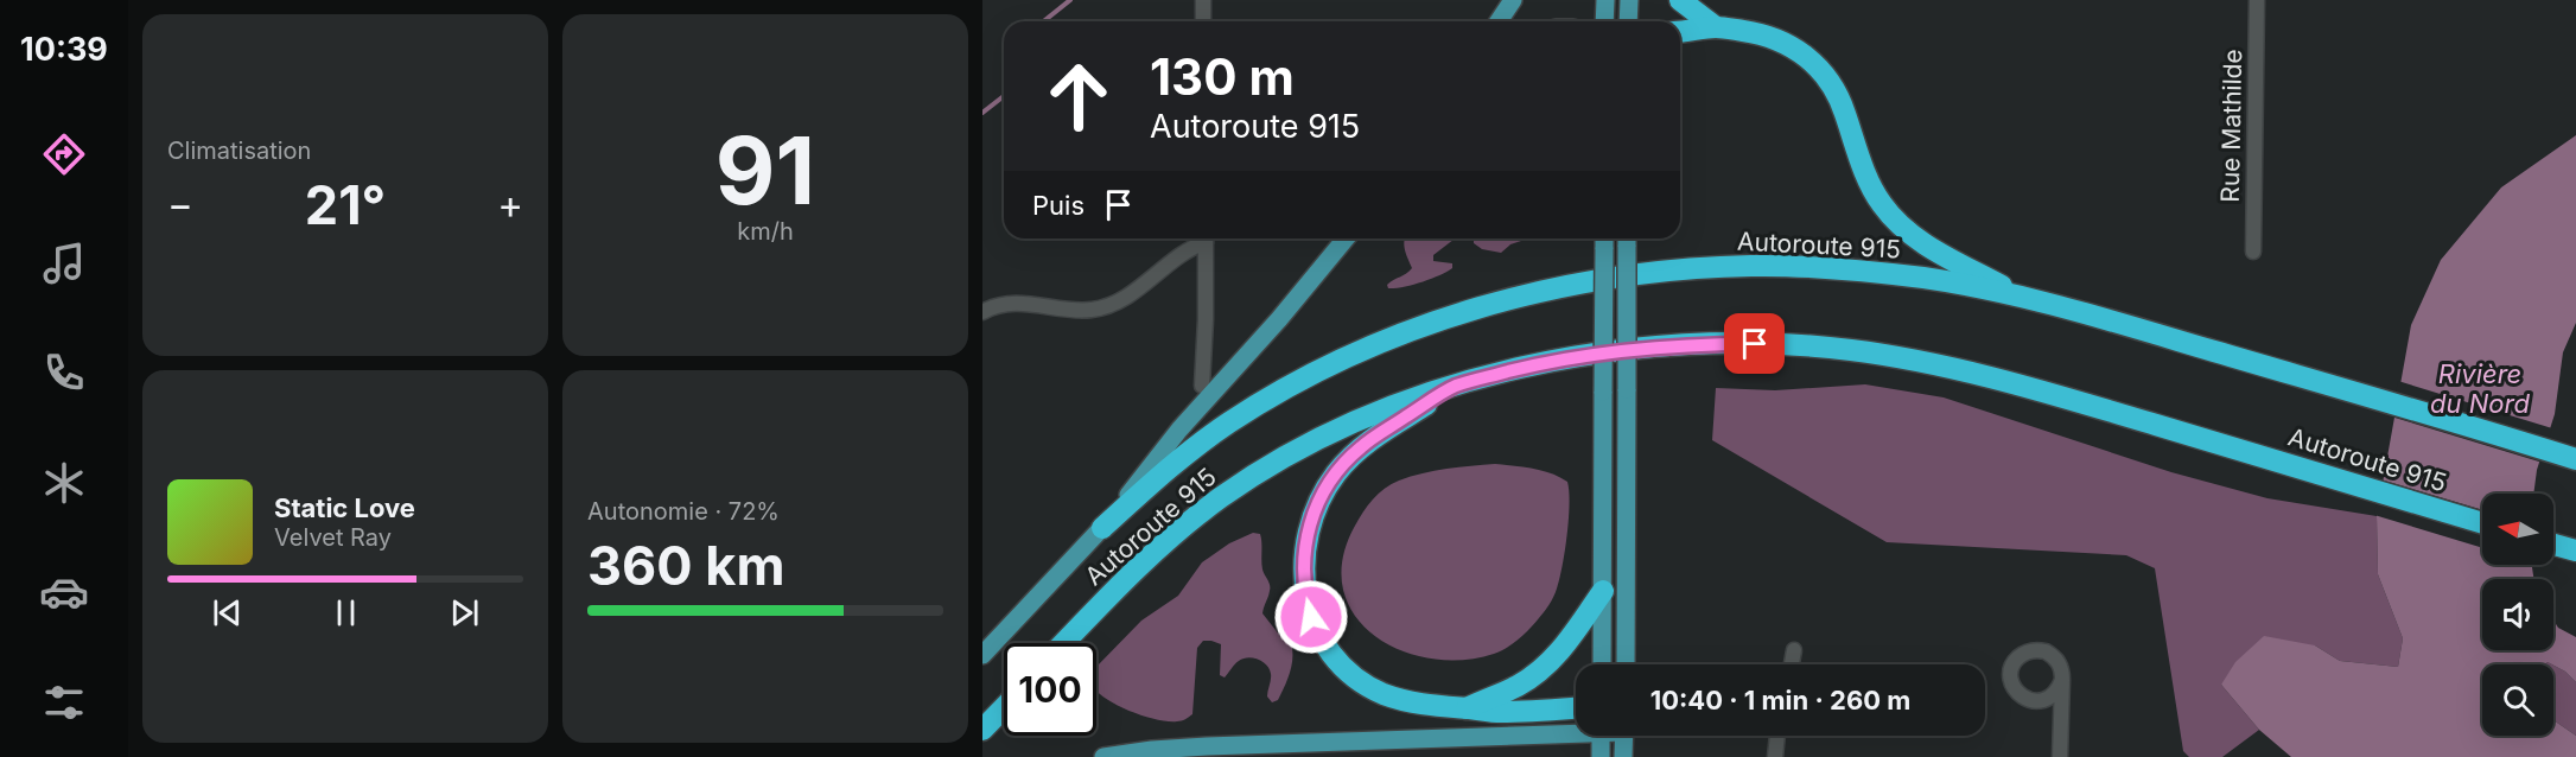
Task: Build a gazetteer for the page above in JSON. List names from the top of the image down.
{
  "streets": {
    "highway": ["Autoroute 915"],
    "street": ["Rue Mathilde"]
  },
  "water": ["Rivière du Nord"],
  "north": "left",
  "page": {
    "tabs": "10:39",
    "tile": [
      "Climatisation",
      ["91", "km/h"],
      ["Autonomie · 72%", "360 km"]
    ],
    "turn": ["130 m", "Autoroute 915"],
    "then": "Puis",
    "heat": ["−", "21°", "+"],
    "song": ["Static Love", "Velvet Ray"],
    "limit": "100",
    "trip": "10:40 · 1 min · 260 m"
  }
}
